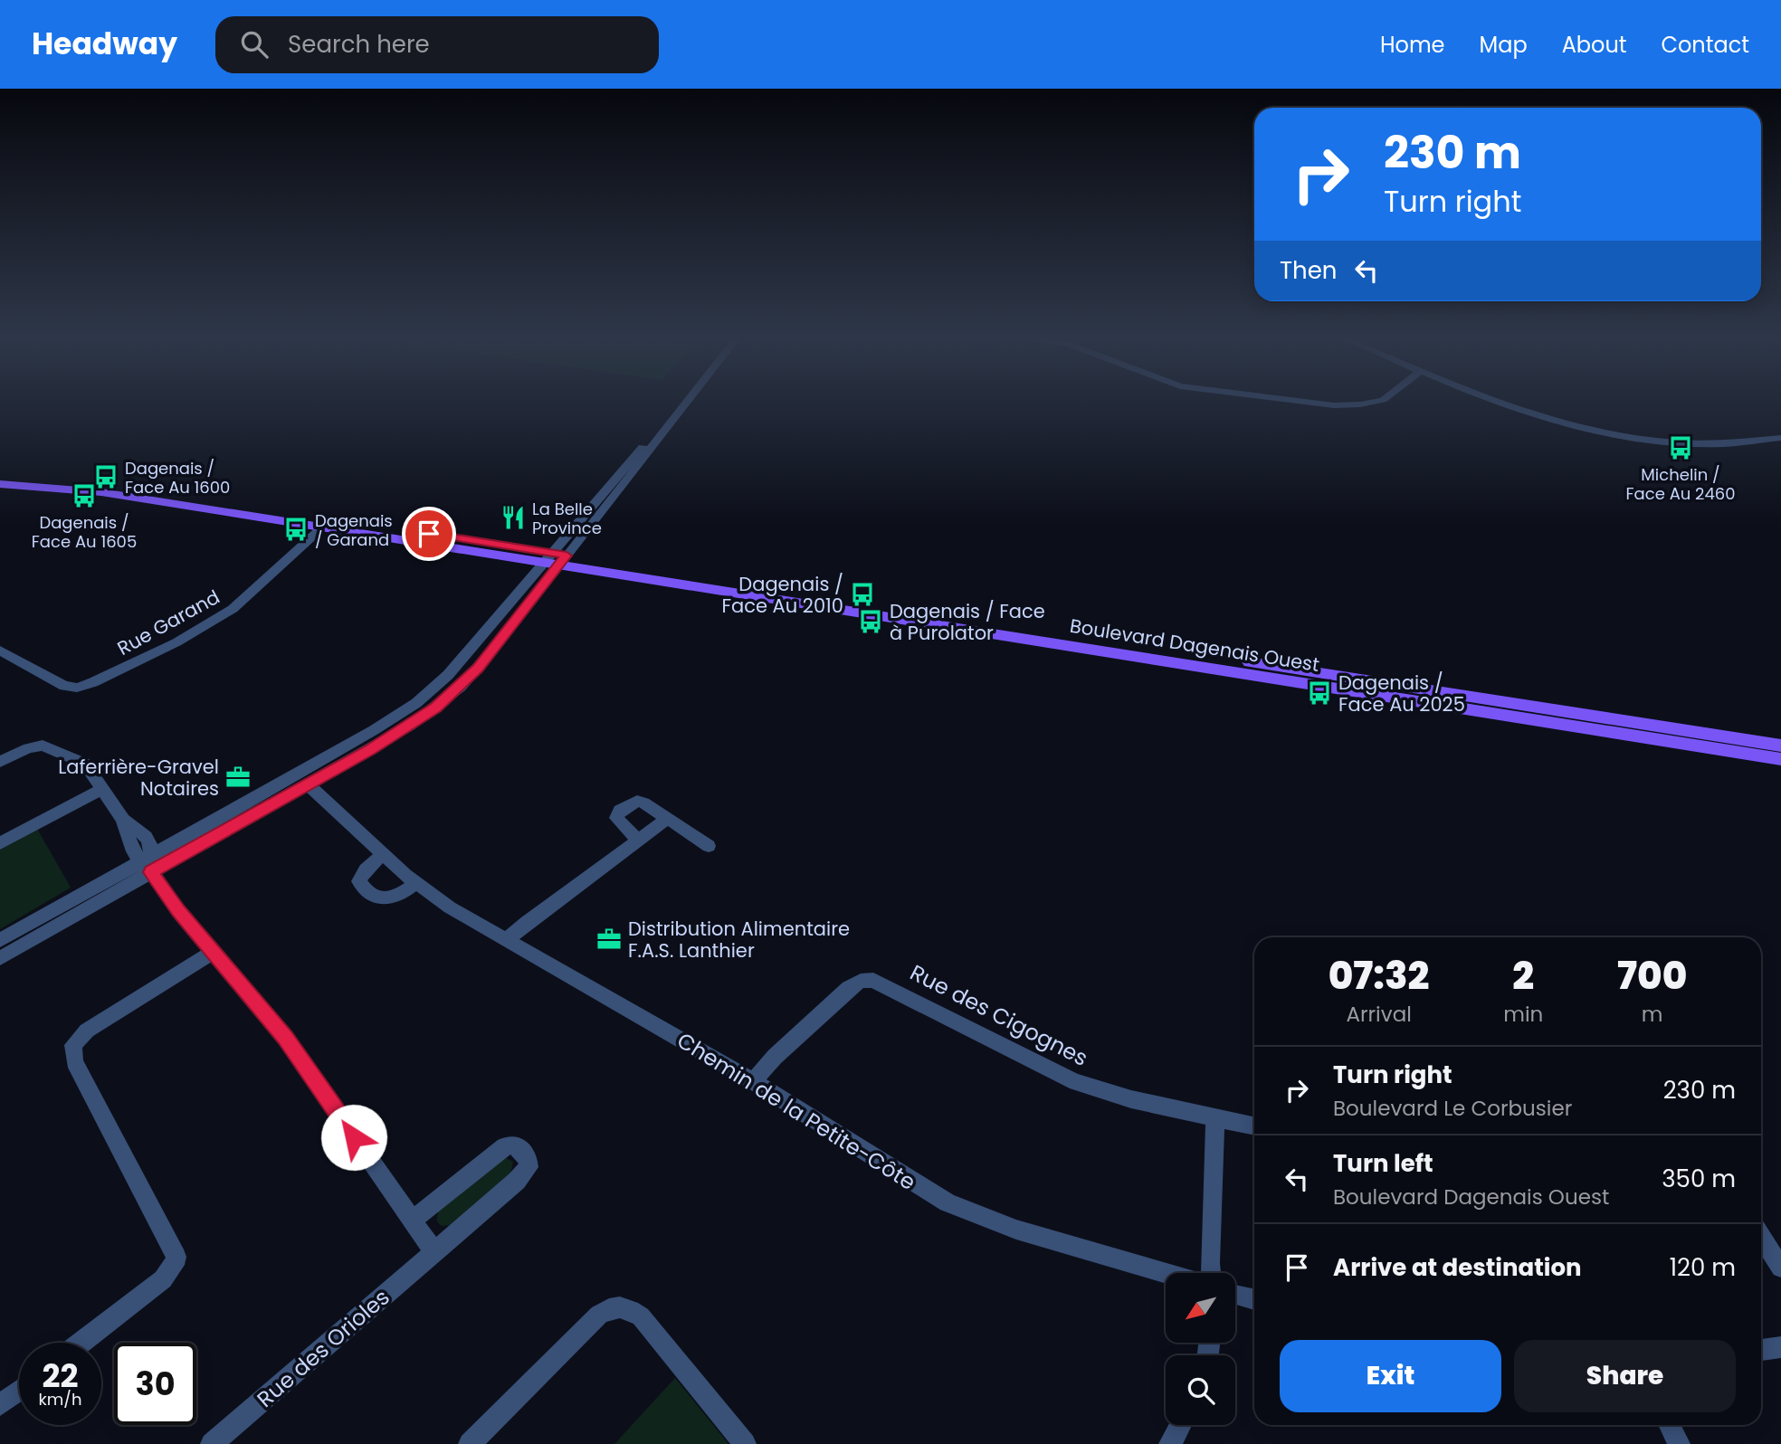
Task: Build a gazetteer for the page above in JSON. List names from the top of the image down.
{
  "streets": {
    "main road": ["Boulevard Dagenais Ouest"],
    "street": [
      "Rue Garand",
      "Rue des Cigognes",
      "Chemin de la Petite-Côte",
      "Rue des Orioles"
    ]
  },
  "crossings": [
    ["Rue Garand", "Boulevard Dagenais Ouest"],
    ["Rue des Cigognes", "Chemin de la Petite-Côte"]
  ],
  "places": {
    "bus stop": [
      "Michelin / Face Au 2460",
      "Dagenais / Face Au 1600",
      "Dagenais / Face Au 1605",
      "Dagenais / Garand",
      "Dagenais / Face Au 2010",
      "Dagenais / Face à Purolator",
      "Dagenais / Face Au 2025"
    ],
    "restaurant": ["La Belle Province"],
    "office": ["Laferrière-Gravel Notaires", "Distribution Alimentaire F.A.S. Lanthier"]
  },
  "north": "bottom left",
  "page": {
    "header": "Headway",
    "search": "Search here",
    "nav": [
      "Home",
      "Map",
      "About",
      "Contact"
    ],
    "turn": ["230 m", "Turn right"],
    "then": "Then",
    "eta": [
      "07:32",
      "Arrival",
      "2",
      "min",
      "700",
      "m"
    ],
    "list": [
      {
        "name": "Turn right",
        "note": "Boulevard Le Corbusier",
        "value": "230 m"
      },
      {
        "name": "Turn left",
        "note": "Boulevard Dagenais Ouest",
        "value": "350 m"
      },
      {
        "name": "Arrive at destination",
        "value": "120 m"
      }
    ],
    "buttons": ["Exit", "Share"],
    "speed": "22 km/h",
    "limit": "30"
  }
}
